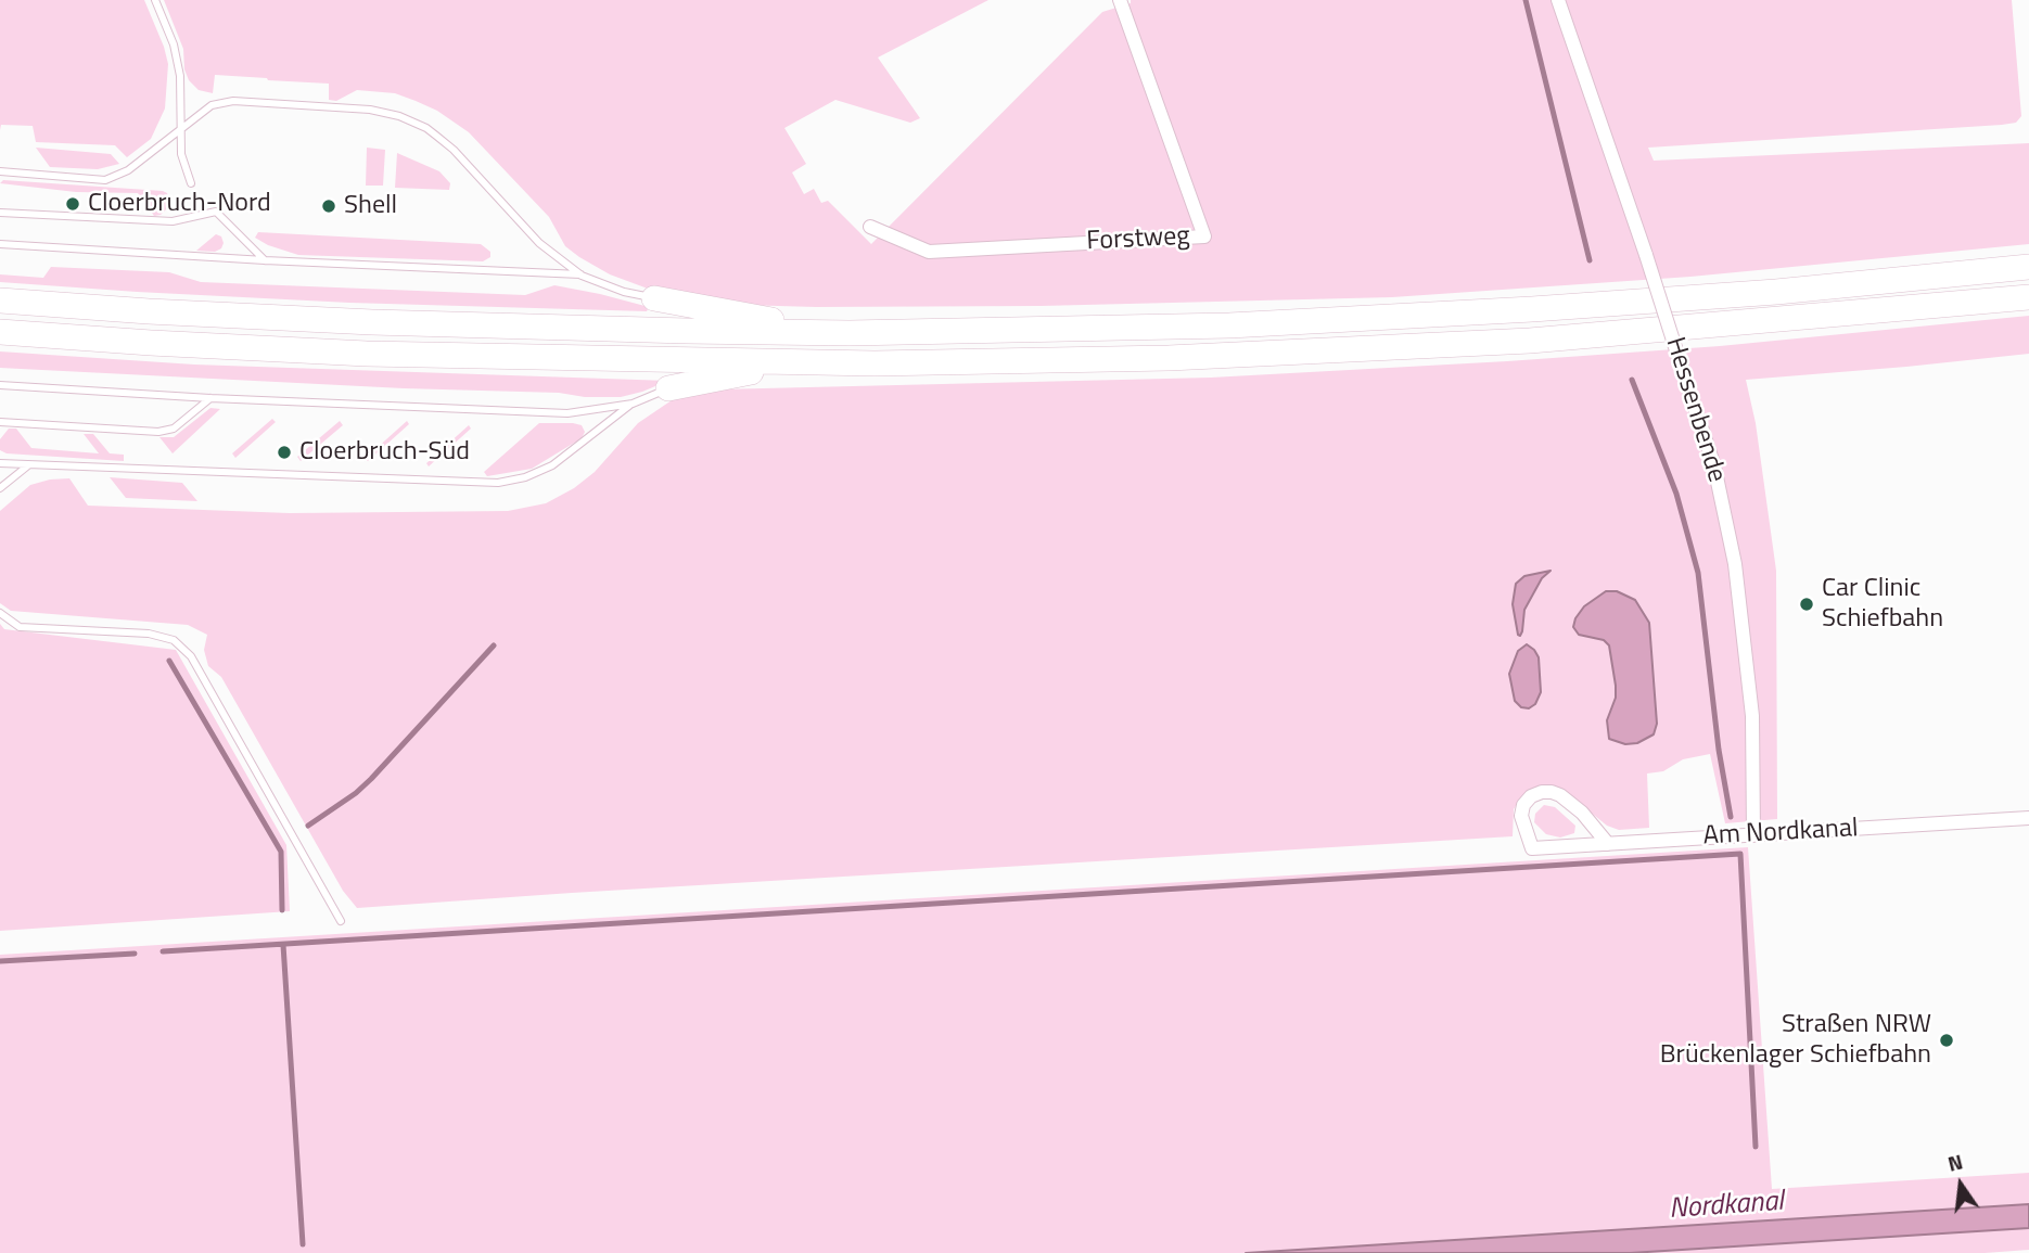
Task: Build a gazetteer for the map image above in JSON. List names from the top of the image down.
{
  "streets": {
    "street": ["Forstweg", "Hessenbende", "Am Nordkanal"]
  },
  "crossings": [
    ["Hessenbende", "Am Nordkanal"]
  ],
  "water": ["Nordkanal"],
  "places": [
    "Cloerbruch-Nord",
    "Shell",
    "Cloerbruch-Süd",
    "Car Clinic Schiefbahn",
    "Straßen NRW Brückenlager Schiefbahn"
  ],
  "north": "top"
}
